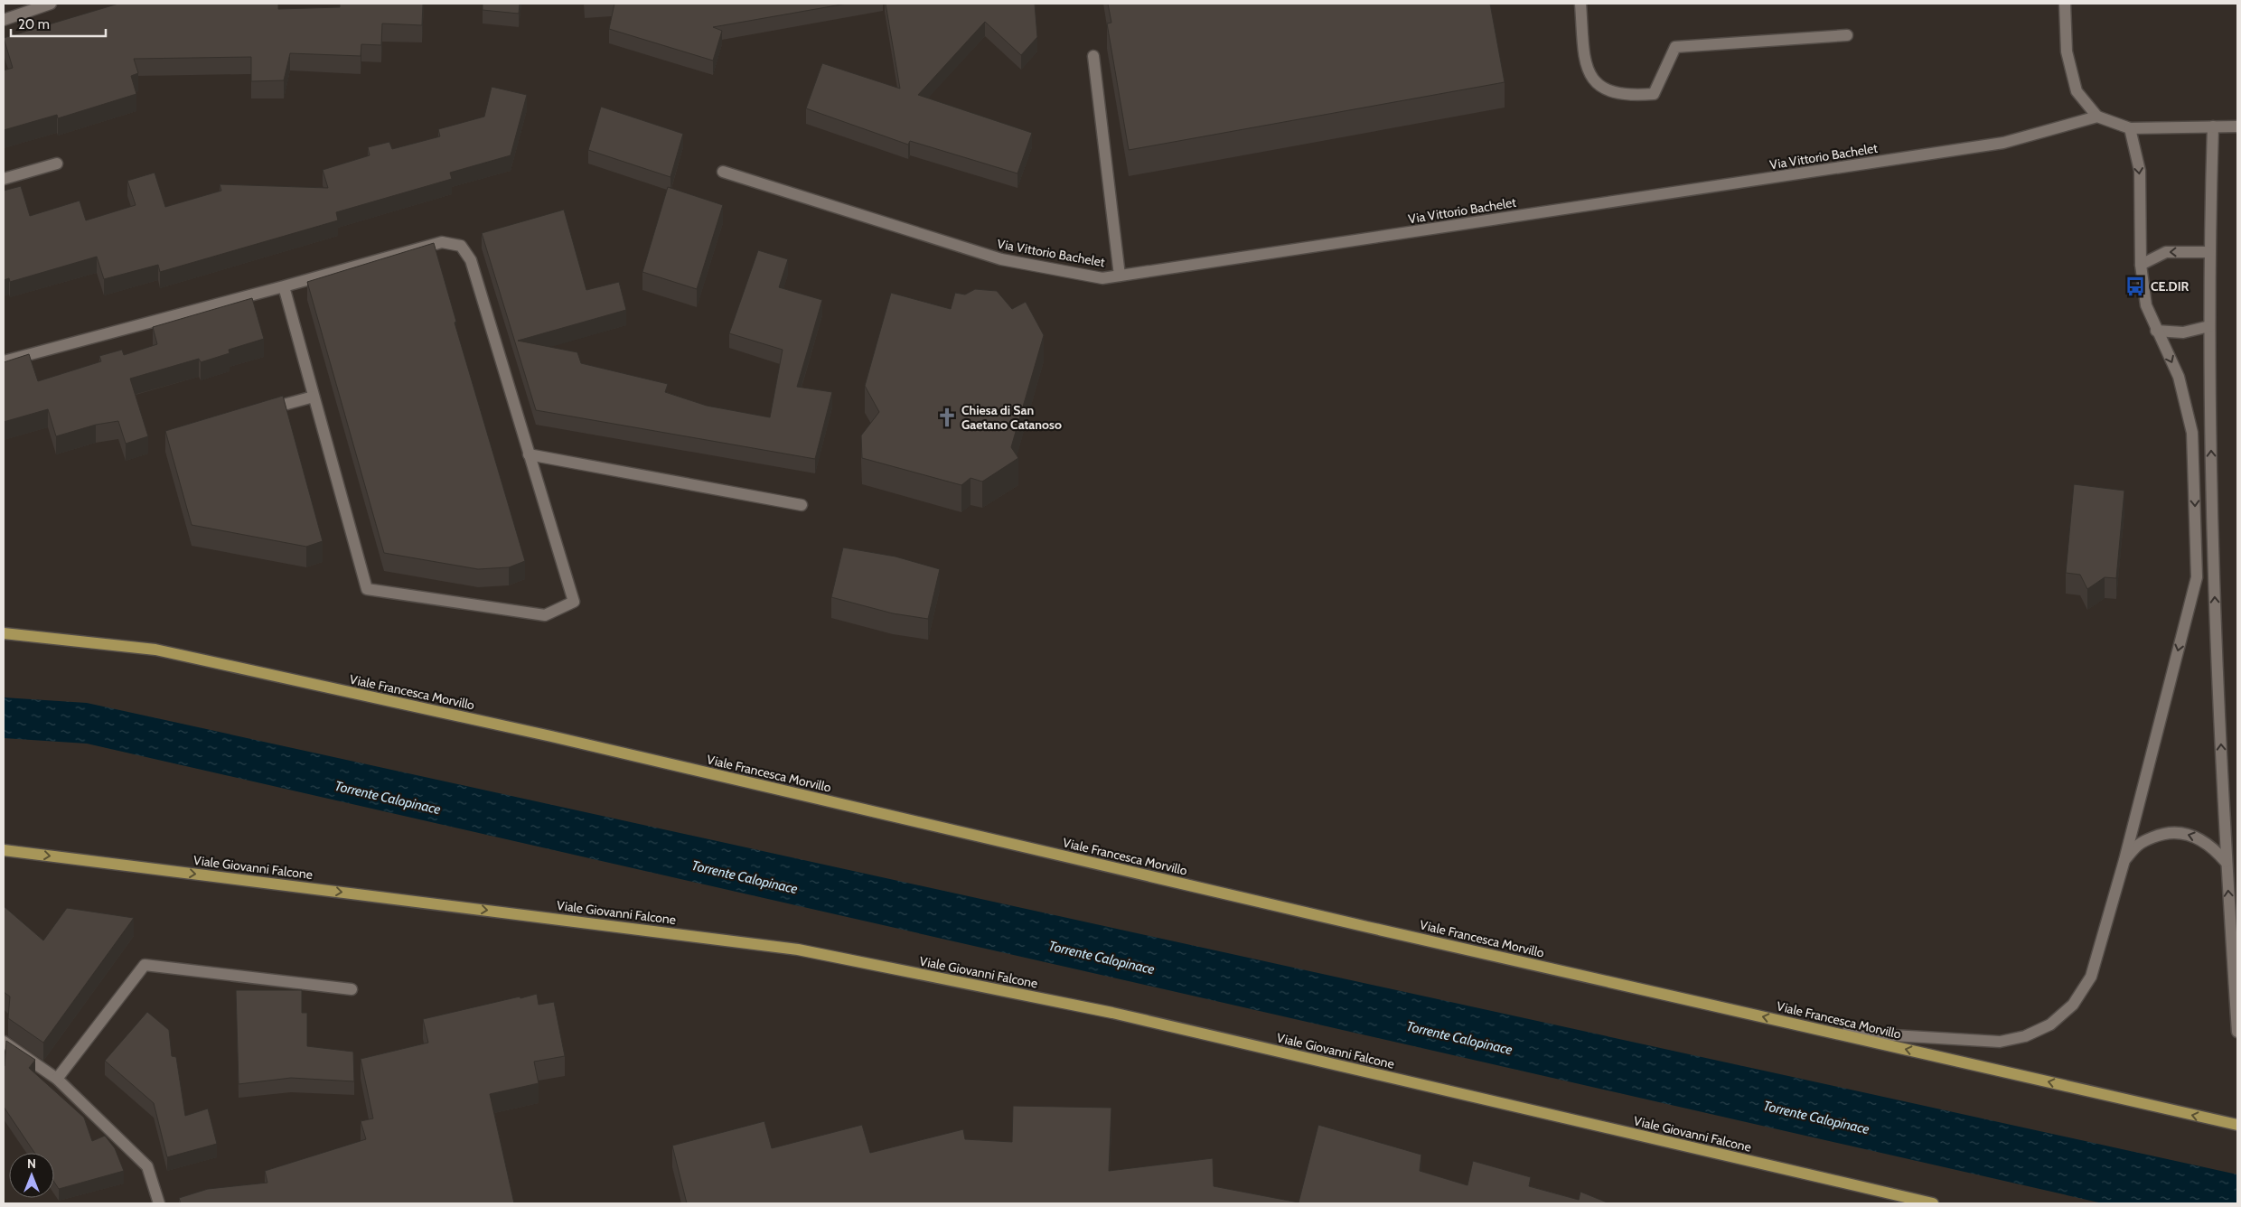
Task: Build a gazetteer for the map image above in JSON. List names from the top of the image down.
{
  "streets": {
    "main road": ["Viale Francesca Morvillo", "Viale Giovanni Falcone"],
    "street": ["Via Vittorio Bachelet"]
  },
  "one_way": ["Viale Francesca Morvillo", "Viale Giovanni Falcone"],
  "water": ["Torrente Calopinace"],
  "places": {
    "bus stop": ["CE.DIR"],
    "church": ["Chiesa di San Gaetano Catanoso"]
  },
  "scale_bar": "20 m",
  "north": "top"
}
